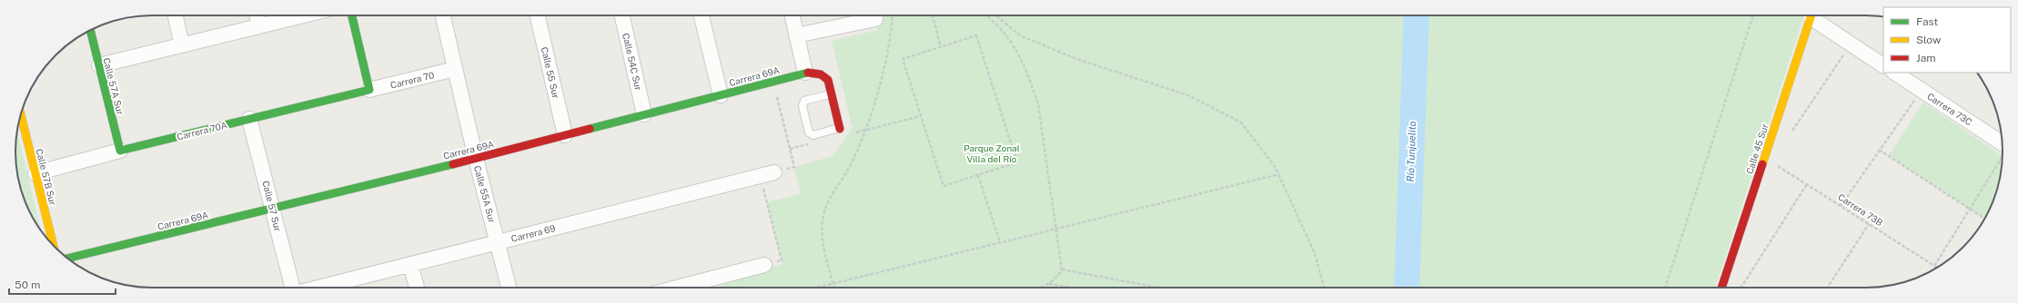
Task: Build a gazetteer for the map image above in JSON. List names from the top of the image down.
{
  "streets": {
    "street": [
      "Calle 54C Sur",
      "Calle 55 Sur",
      "Carrera 69A",
      "Carrera 70",
      "Calle 57A Sur",
      "Carrera 73C",
      "Carrera 70A",
      "Calle 45 Sur",
      "Calle 57B Sur",
      "Calle 55A Sur",
      "Calle 57 Sur",
      "Carrera 69"
    ],
    "path": ["Carrera 73B"]
  },
  "crossings": [
    ["Calle 54C Sur", "Carrera 69A"],
    ["Calle 55 Sur", "Carrera 69A"],
    ["Carrera 69A", "Calle 55A Sur"],
    ["Carrera 69A", "Calle 57 Sur"],
    ["Carrera 70", "Carrera 70A"],
    ["Carrera 70", "Calle 55A Sur"],
    ["Calle 57A Sur", "Carrera 70A"],
    ["Carrera 70A", "Calle 57B Sur"],
    ["Carrera 70A", "Calle 57 Sur"],
    ["Calle 55A Sur", "Carrera 69"]
  ],
  "water": ["Río Tunjuelito"],
  "parks": ["Parque Zonal Villa del Río"],
  "legend": ["Fast", "Slow", "Jam"],
  "scale_bar": "50 m"
}
